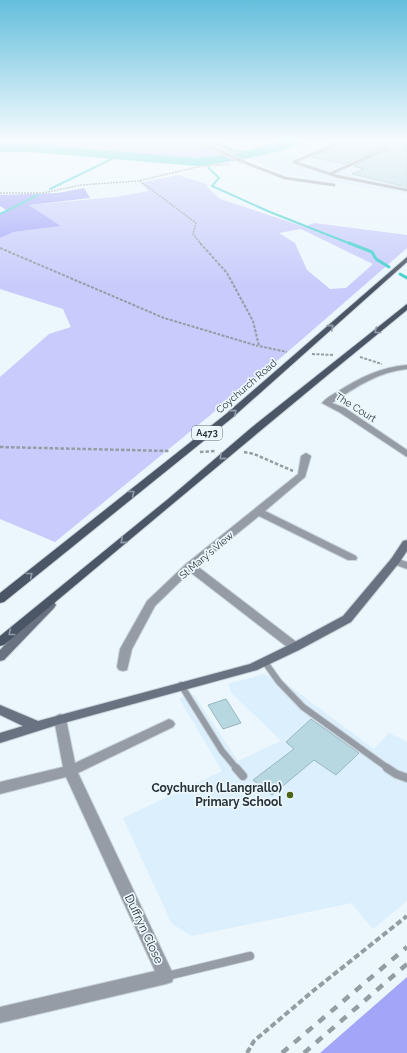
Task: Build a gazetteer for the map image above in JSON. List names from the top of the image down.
{
  "streets": {
    "main road": ["Coychurch Road", "A473"],
    "street": ["The Court", "St Mary's View", "Duffryn Close"]
  },
  "places": ["Coychurch (Llangrallo) Primary School"]
}
